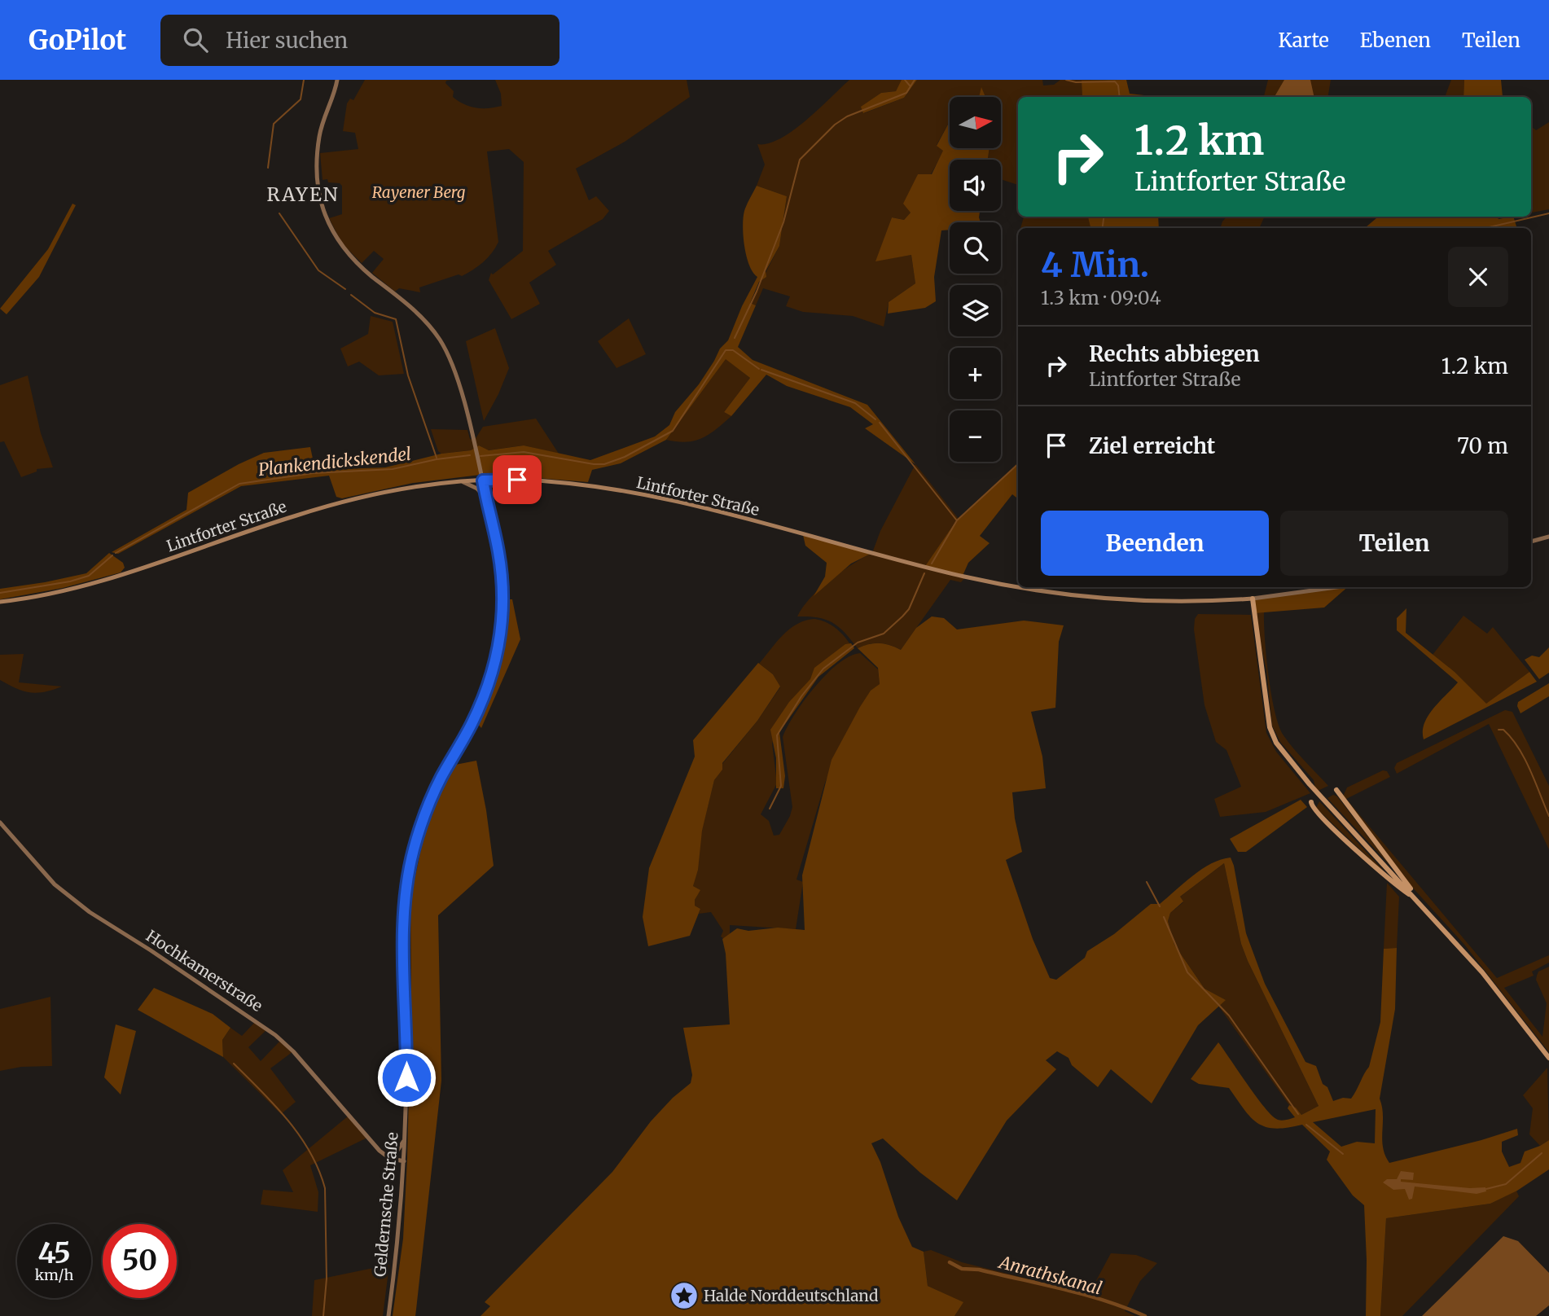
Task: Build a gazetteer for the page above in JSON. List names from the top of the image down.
{
  "streets": {
    "main road": ["Lintforter Straße", "Hochkamerstraße", "Geldernsche Straße"]
  },
  "crossings": [
    ["Lintforter Straße", "Geldernsche Straße"],
    ["Hochkamerstraße", "Geldernsche Straße"]
  ],
  "districts": ["RAYEN"],
  "water": ["Plankendickskendel", "Anrathskanal"],
  "parks": ["Rayener Berg"],
  "places": {
    "place": ["Halde Norddeutschland"]
  },
  "north": "right",
  "page": {
    "header": "GoPilot",
    "search": "Hier suchen",
    "nav": ["Karte", "Ebenen", "Teilen"],
    "map_buttons": ["+", "−"],
    "turn": ["1.2 km", "Lintforter Straße"],
    "heading": ["4 Min.", "1.3 km · 09:04"],
    "list": [
      {
        "name": "Rechts abbiegen",
        "note": "Lintforter Straße",
        "value": "1.2 km"
      },
      {
        "name": "Ziel erreicht",
        "value": "70 m"
      }
    ],
    "buttons": ["Beenden", "Teilen"],
    "speed": "45 km/h",
    "limit": "50"
  }
}
